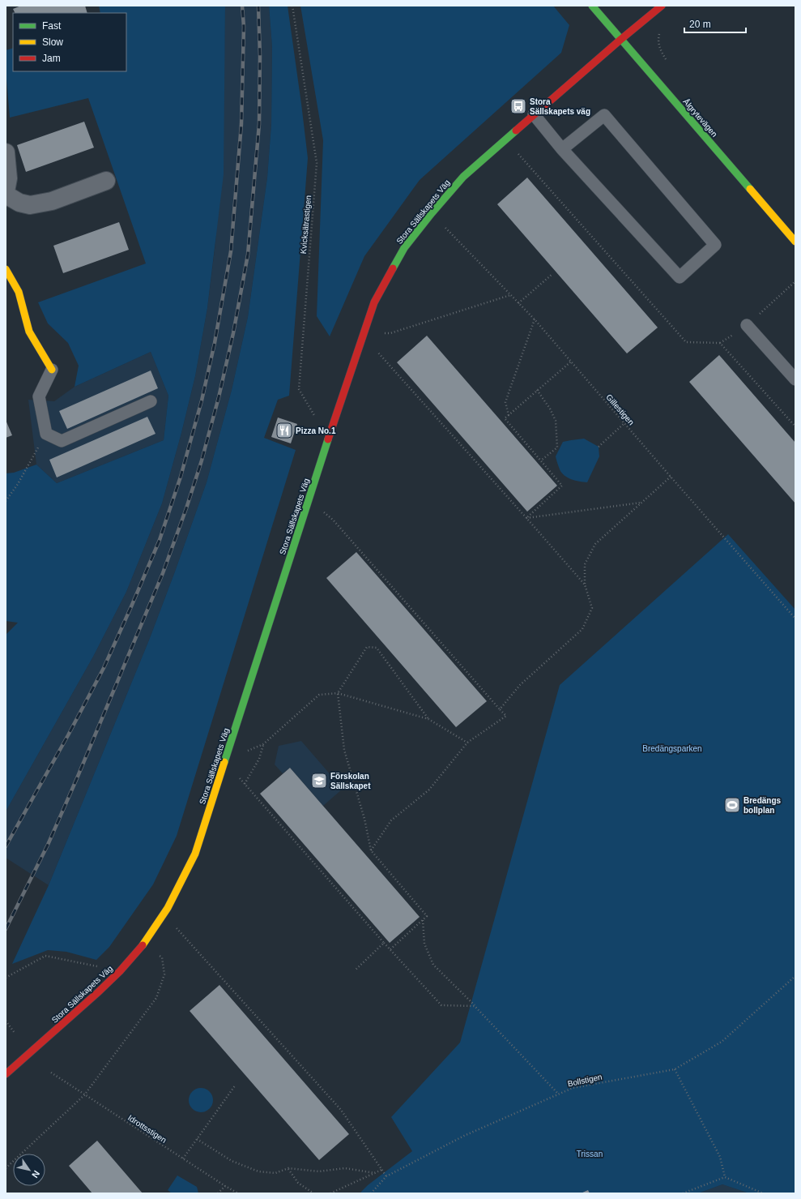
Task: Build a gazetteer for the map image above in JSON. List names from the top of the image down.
{
  "streets": {
    "street": ["Ålgrytevägen", "Stora Sällskapets Väg"],
    "path": [
      "Kvicksätrastigen",
      "Gillestigen",
      "Bollstigen",
      "Idrottsstigen"
    ]
  },
  "crossings": [
    ["Ålgrytevägen", "Stora Sällskapets Väg"],
    ["Stora Sällskapets Väg", "Kvicksätrastigen"],
    ["Stora Sällskapets Väg", "Gillestigen"]
  ],
  "parks": ["Bredängsparken", "Trissan"],
  "places": {
    "bus stop": ["Stora Sällskapets väg"],
    "restaurant": ["Pizza No.1"],
    "school or university": ["Förskolan Sällskapet"],
    "sports": ["Bredängs bollplan"]
  },
  "legend": ["Fast", "Slow", "Jam"],
  "scale_bar": "20 m",
  "north": "bottom right"
}
